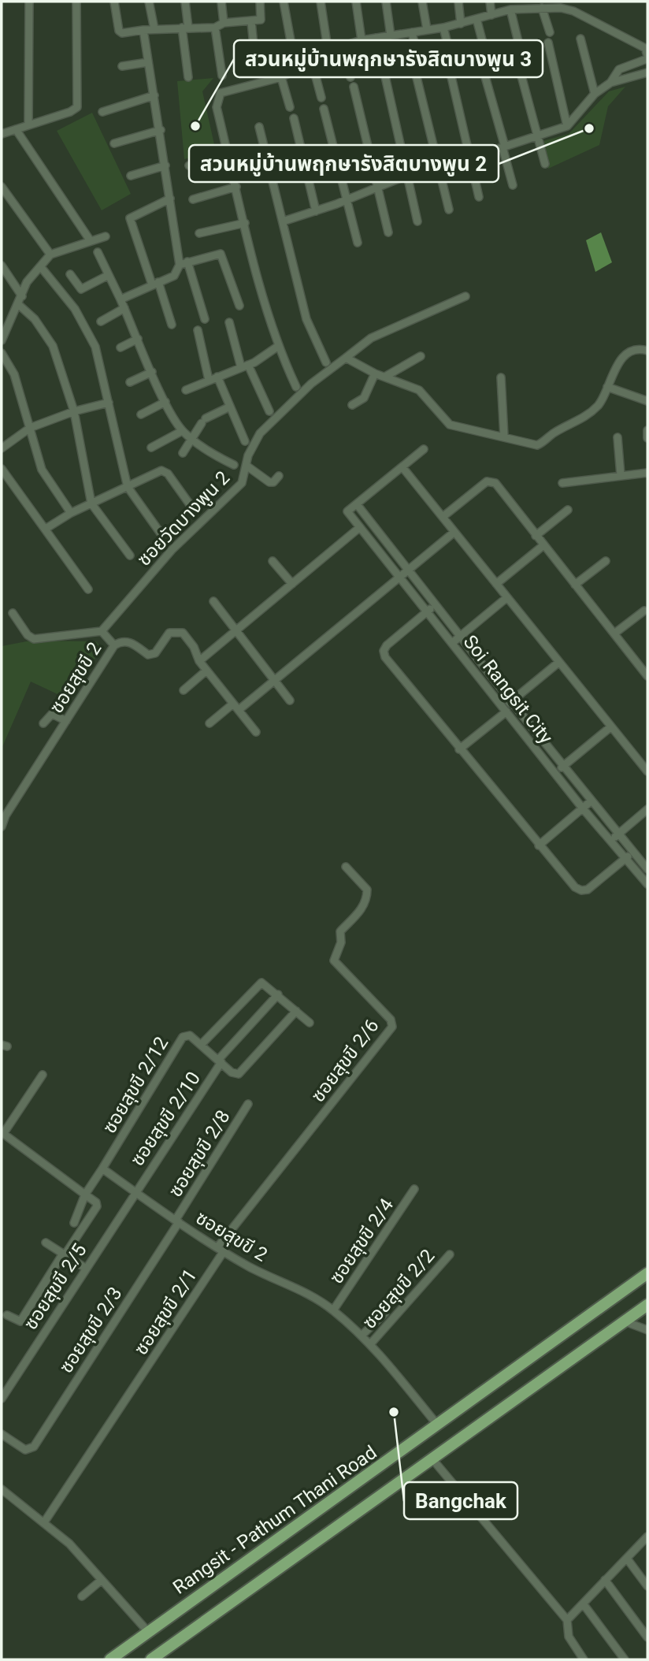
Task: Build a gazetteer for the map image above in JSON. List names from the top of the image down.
{
  "streets": {
    "main road": ["Rangsit - Pathum Thani Road"],
    "street": [
      "ซอยวัดบางพูน 2",
      "ซอยสุขขี 2",
      "Soi Rangsit City",
      "ซอยสุขขี 2/6",
      "ซอยสุขขี 2/12",
      "ซอยสุขขี 2/10",
      "ซอยสุขขี 2/8",
      "ซอยสุขขี 2/4",
      "ซอยสุขขี 2/5",
      "ซอยสุขขี 2/2",
      "ซอยสุขขี 2/1",
      "ซอยสุขขี 2/3"
    ]
  },
  "crossings": [
    ["ซอยสุขขี 2", "ซอยสุขขี 2/6"],
    ["ซอยสุขขี 2", "ซอยสุขขี 2/12"],
    ["ซอยสุขขี 2", "ซอยสุขขี 2/10"],
    ["ซอยสุขขี 2", "ซอยสุขขี 2/8"],
    ["ซอยสุขขี 2", "ซอยสุขขี 2/4"],
    ["ซอยสุขขี 2", "ซอยสุขขี 2/5"],
    ["ซอยสุขขี 2", "ซอยสุขขี 2/2"],
    ["ซอยสุขขี 2", "ซอยสุขขี 2/1"],
    ["ซอยสุขขี 2", "ซอยสุขขี 2/3"],
    ["ซอยสุขขี 2", "Rangsit - Pathum Thani Road"],
    ["ซอยสุขขี 2/6", "ซอยสุขขี 2/1"],
    ["ซอยสุขขี 2/10", "ซอยสุขขี 2/5"],
    ["ซอยสุขขี 2/8", "ซอยสุขขี 2/3"]
  ],
  "places": ["สวนหมู่บ้านพฤกษารังสิตบางพูน 3", "สวนหมู่บ้านพฤกษารังสิตบางพูน 2", "Bangchak"]
}
